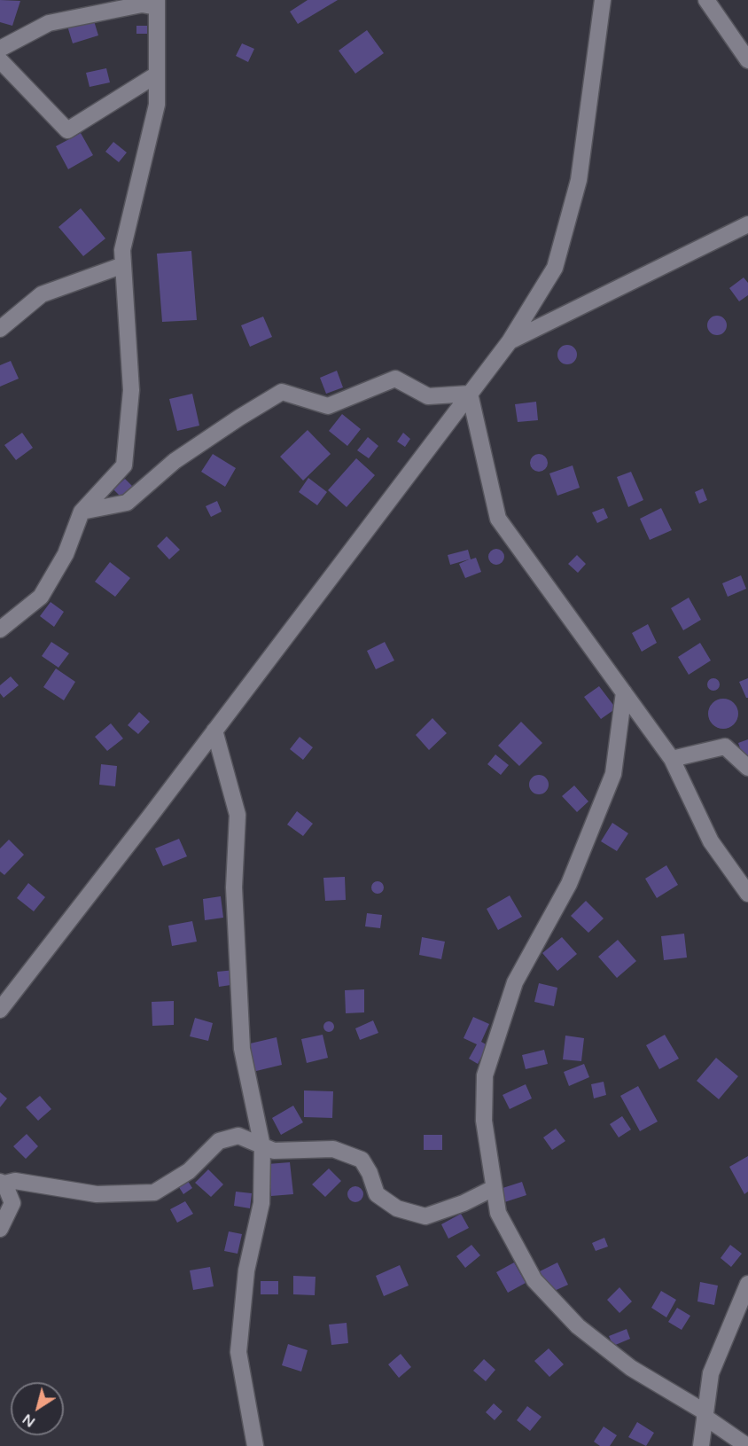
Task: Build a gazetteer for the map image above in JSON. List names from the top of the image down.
{
  "north": "bottom left"
}
